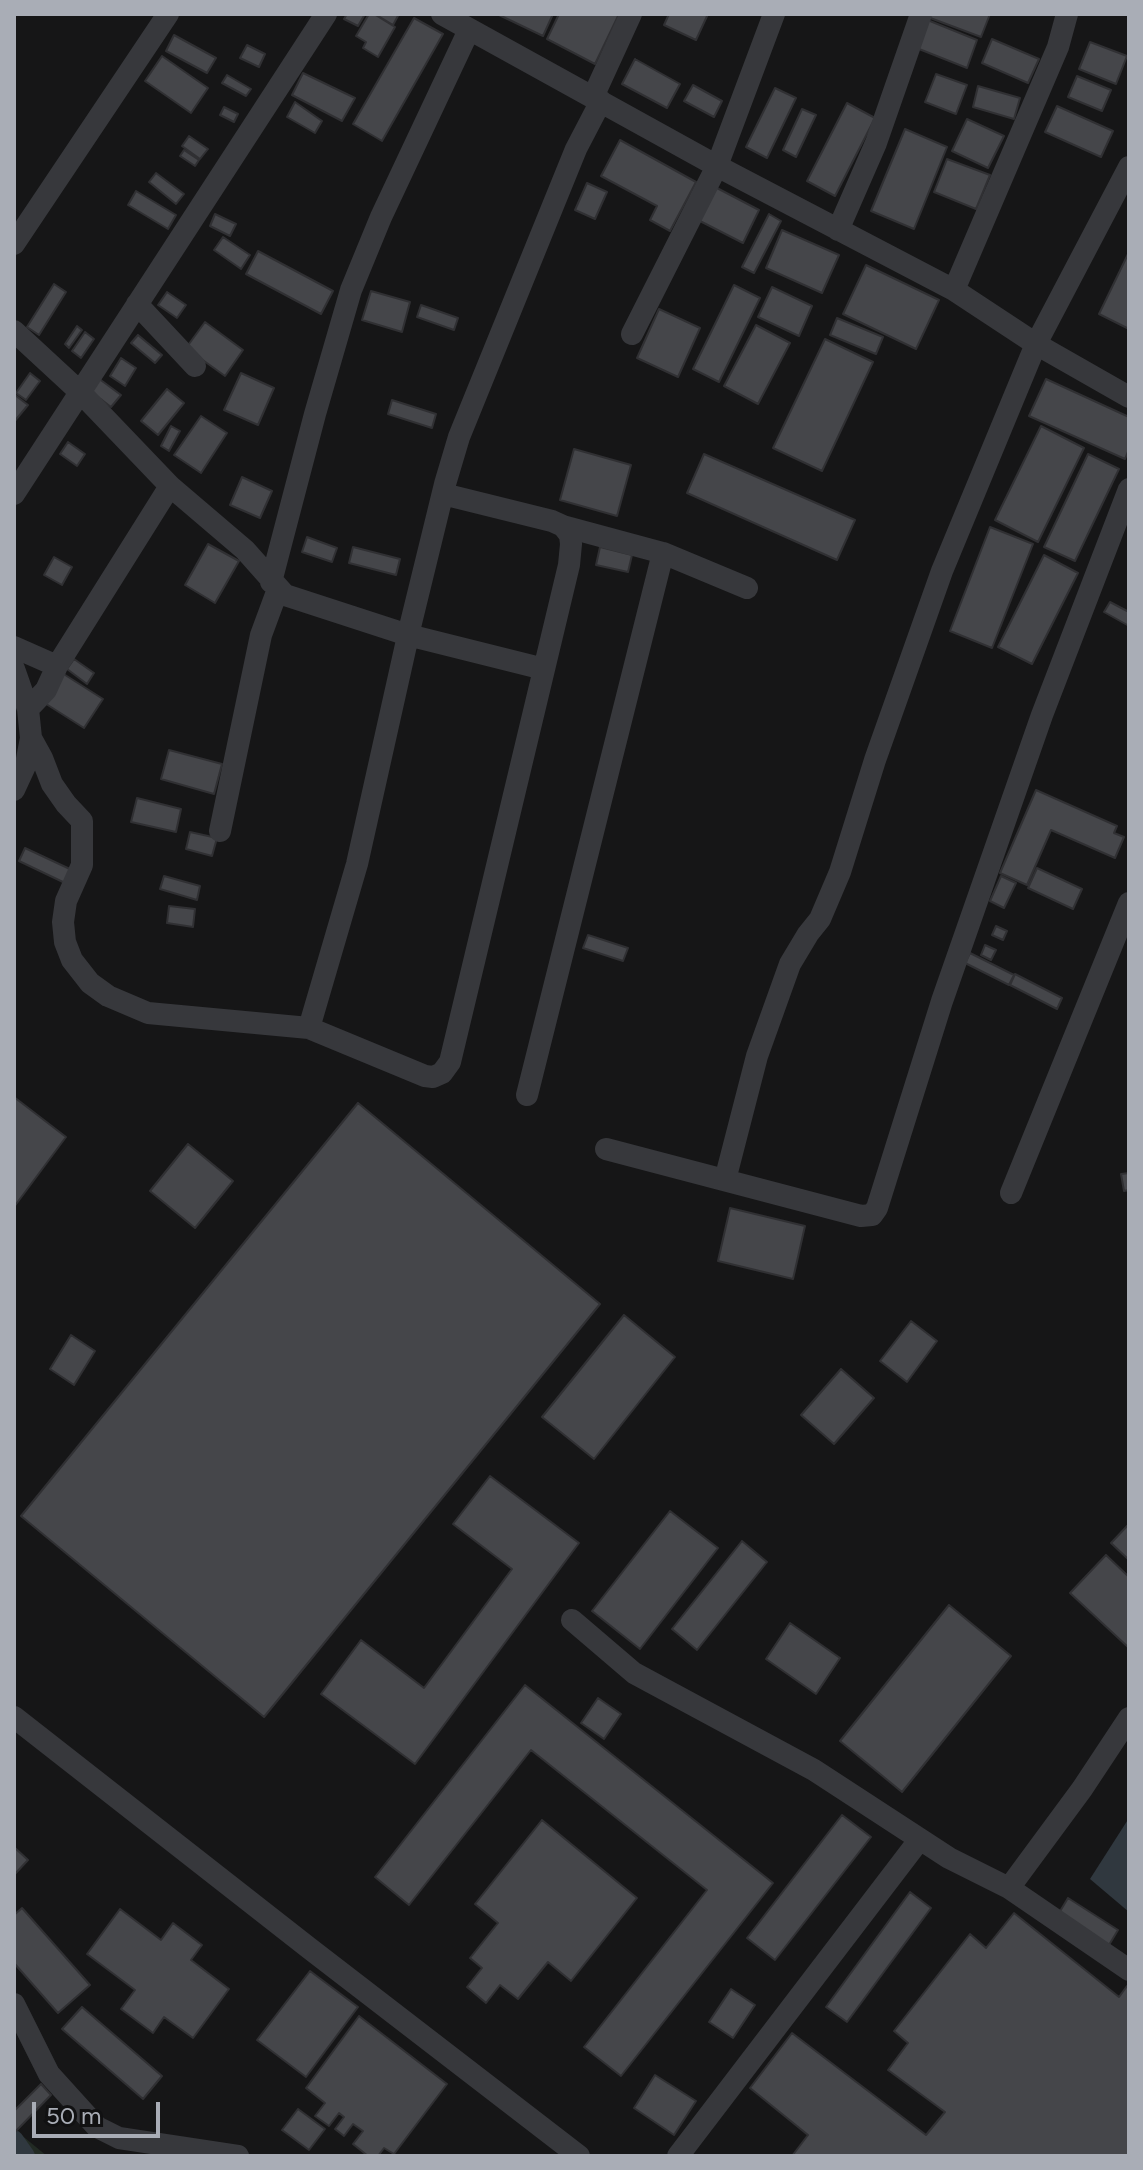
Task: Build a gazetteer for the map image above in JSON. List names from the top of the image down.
{
  "scale_bar": "50 m"
}
